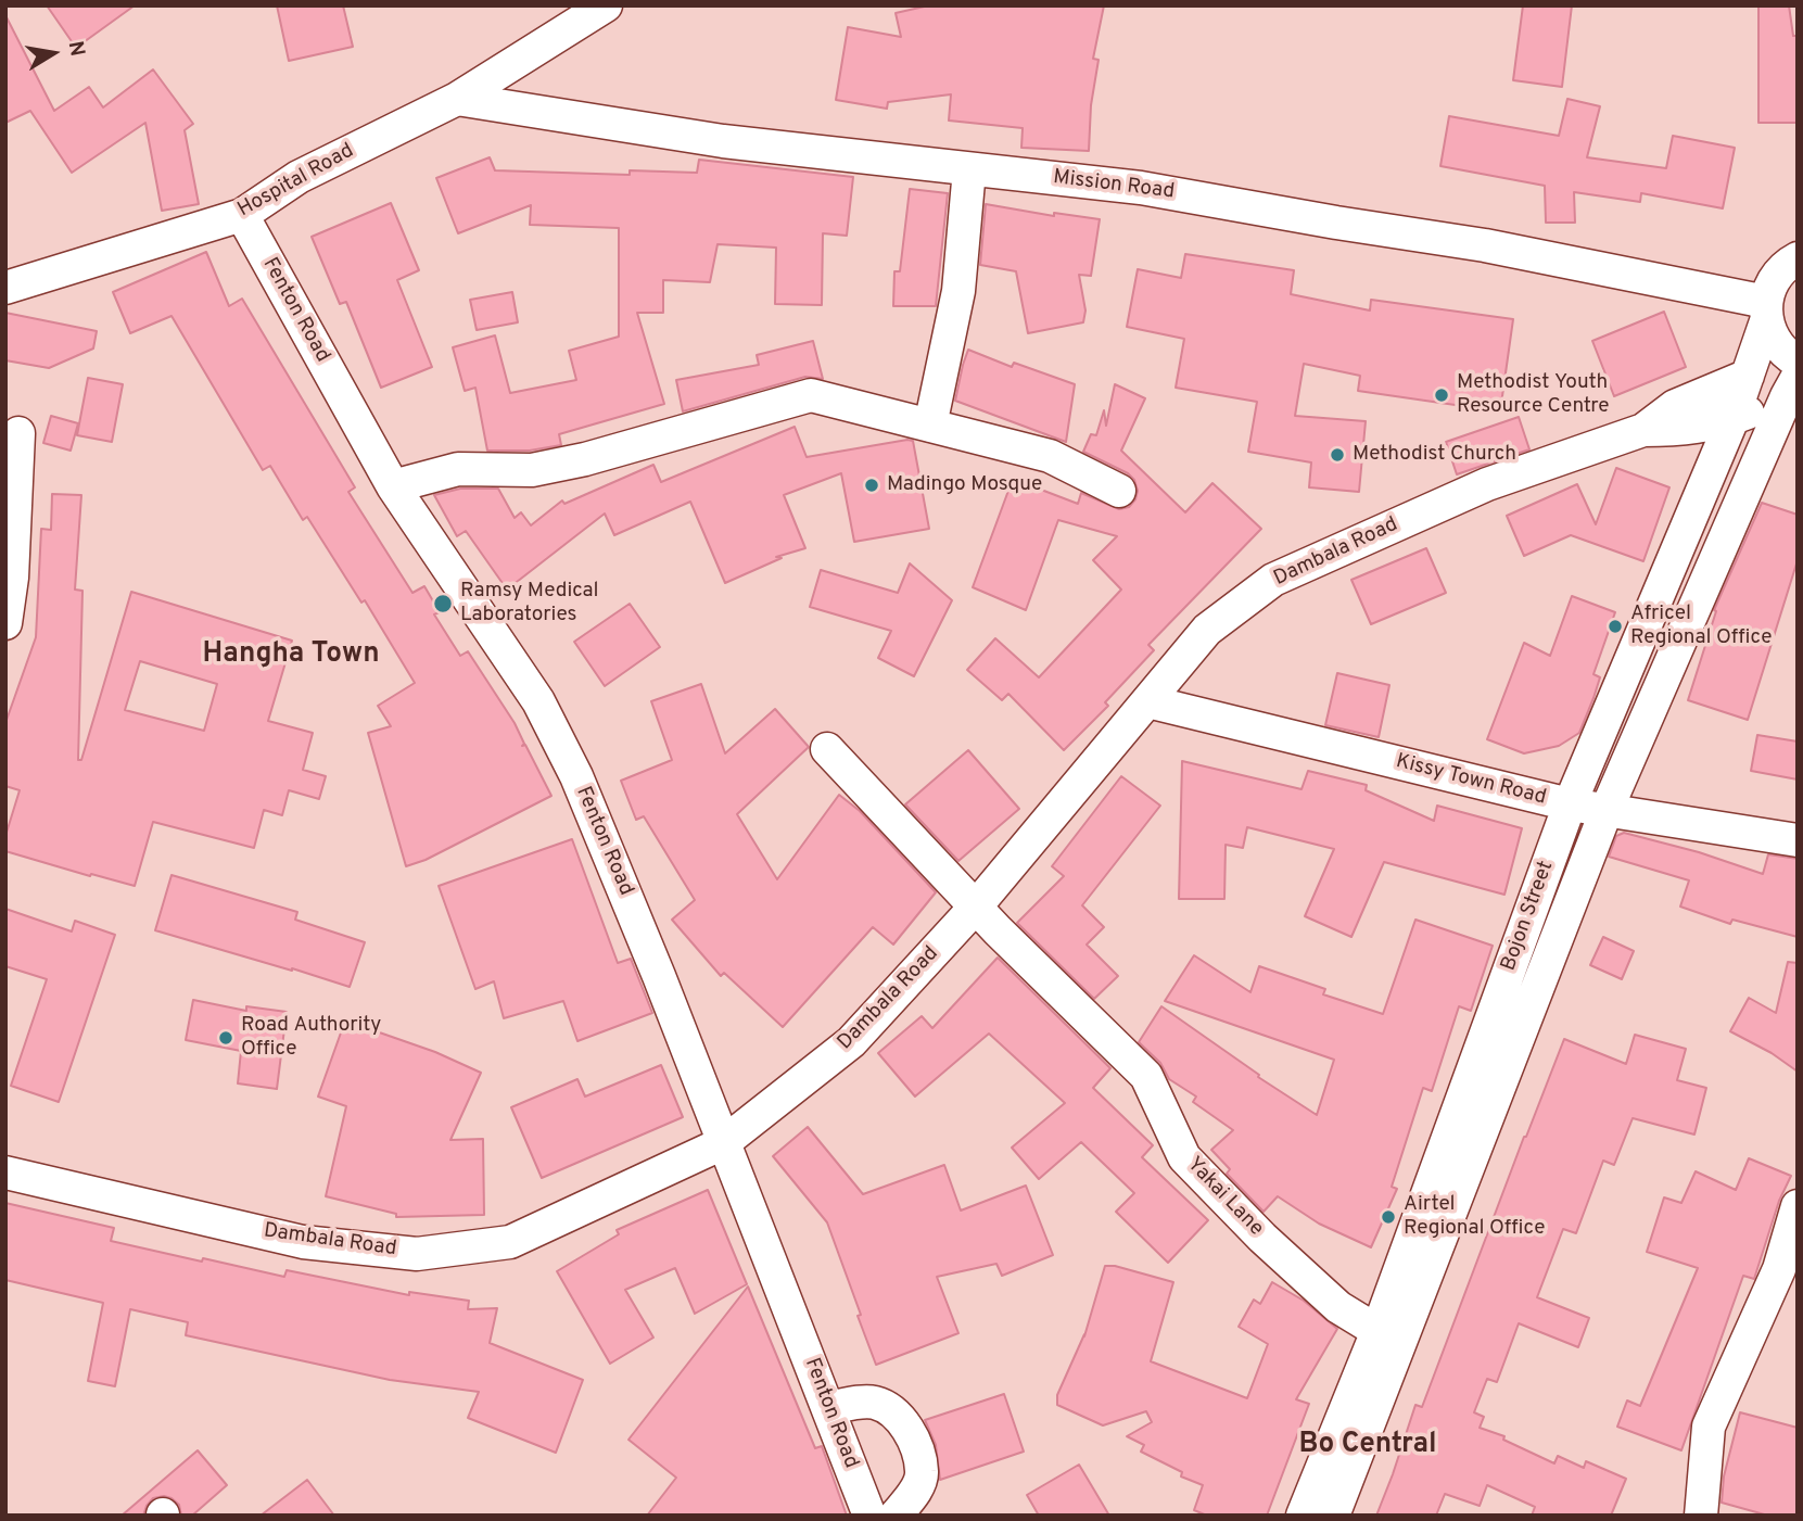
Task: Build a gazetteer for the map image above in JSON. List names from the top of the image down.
{
  "streets": {
    "street": [
      "Hospital Road",
      "Mission Road",
      "Fenton Road",
      "Dambala Road",
      "Kissy Town Road",
      "Bojon Street",
      "Yakai Lane"
    ]
  },
  "crossings": [
    ["Hospital Road", "Mission Road"],
    ["Hospital Road", "Fenton Road"],
    ["Mission Road", "Bojon Street"],
    ["Fenton Road", "Dambala Road"],
    ["Dambala Road", "Kissy Town Road"],
    ["Dambala Road", "Bojon Street"],
    ["Dambala Road", "Yakai Lane"],
    ["Kissy Town Road", "Bojon Street"],
    ["Bojon Street", "Yakai Lane"]
  ],
  "districts": ["Hangha Town", "Bo Central"],
  "places": [
    "Methodist Youth Resource Centre",
    "Methodist Church",
    "Madingo Mosque",
    "Ramsy Medical Laboratories",
    "Africel Regional Office",
    "Road Authority Office",
    "Airtel Regional Office"
  ],
  "north": "right"
}
